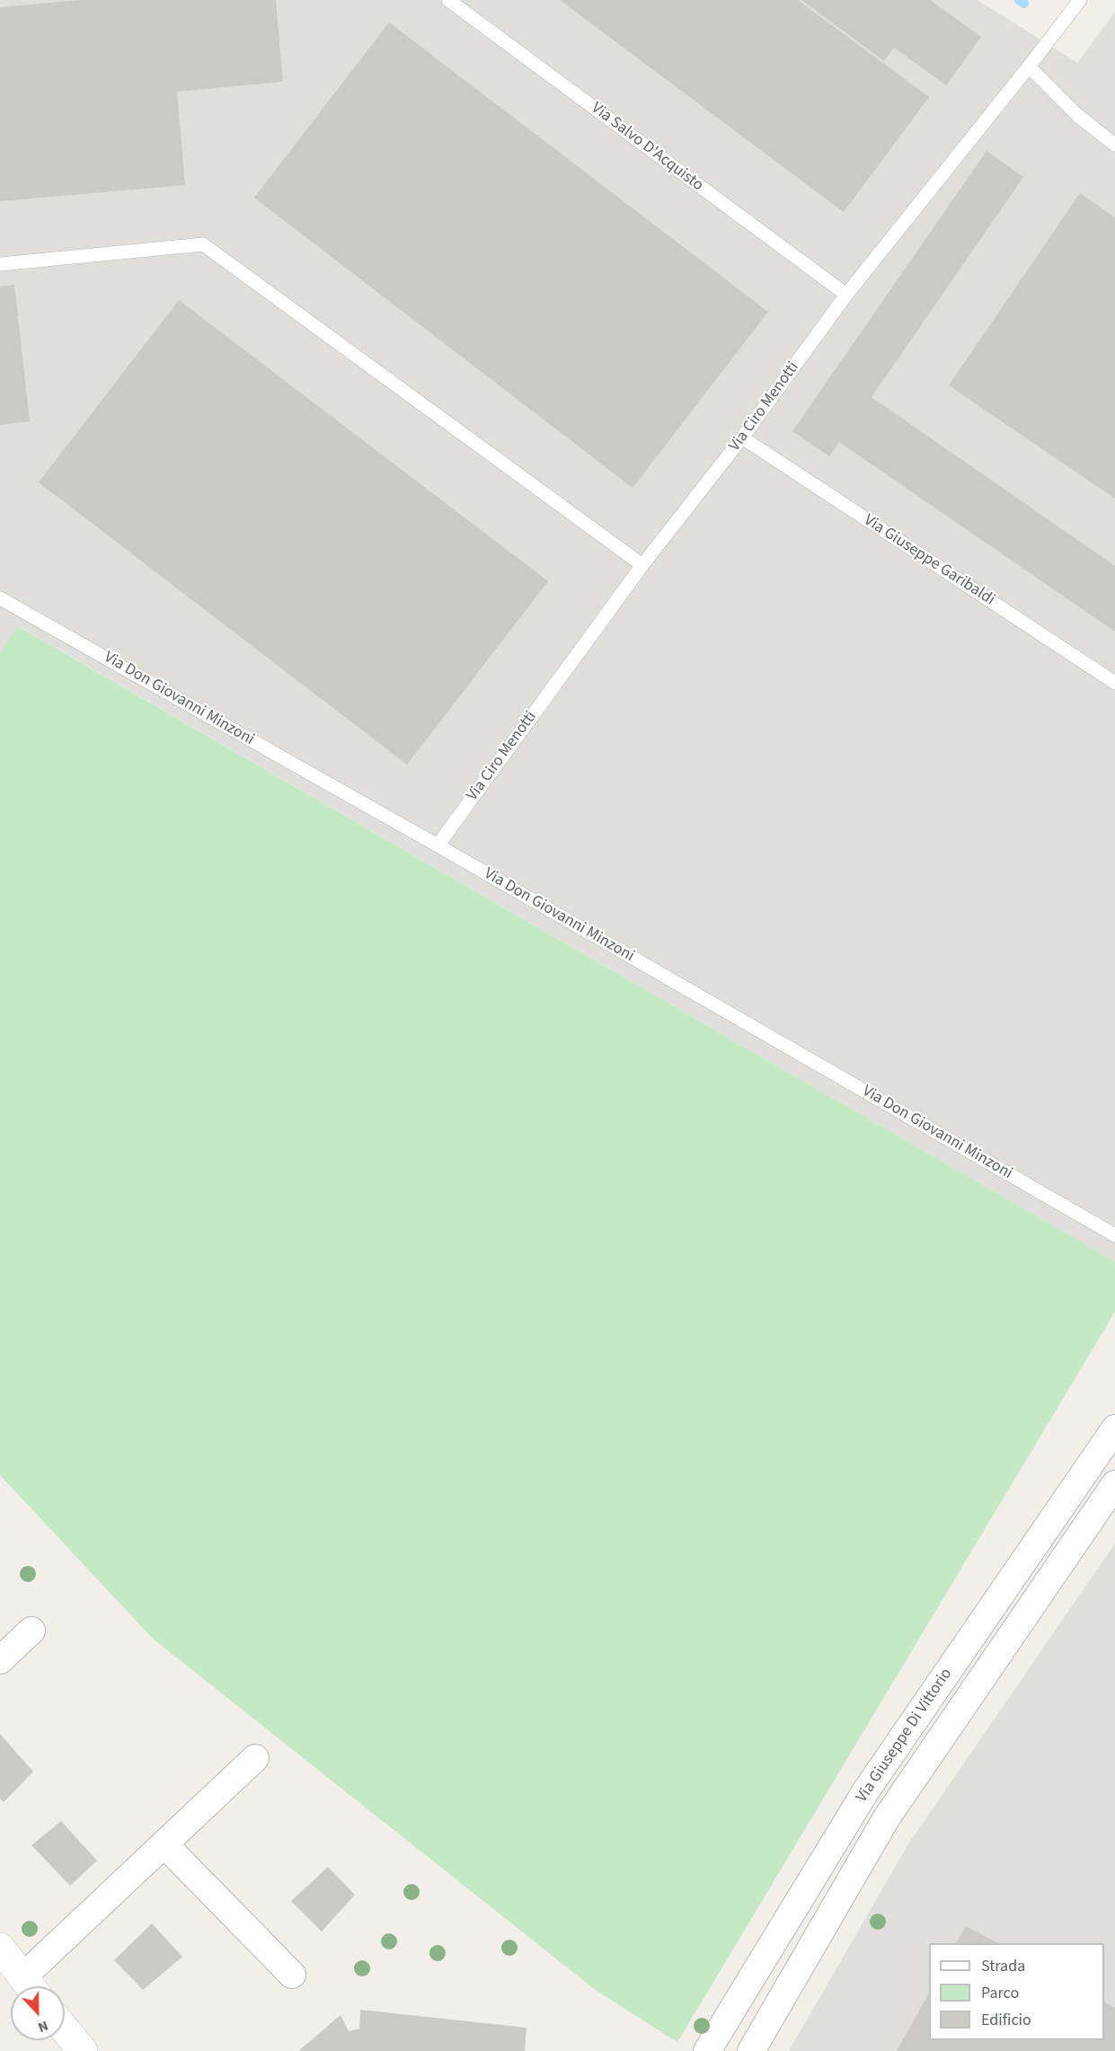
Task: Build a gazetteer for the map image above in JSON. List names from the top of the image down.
{
  "streets": {
    "street": ["Via Giuseppe Di Vittorio"],
    "lane": [
      "Via Salvo D'Acquisto",
      "Via Ciro Menotti",
      "Via Giuseppe Garibaldi",
      "Via Don Giovanni Minzoni"
    ]
  },
  "crossings": [
    ["Via Salvo D'Acquisto", "Via Ciro Menotti"],
    ["Via Ciro Menotti", "Via Giuseppe Garibaldi"],
    ["Via Ciro Menotti", "Via Don Giovanni Minzoni"]
  ],
  "legend": ["Strada", "Parco", "Edificio"],
  "north": "bottom"
}
